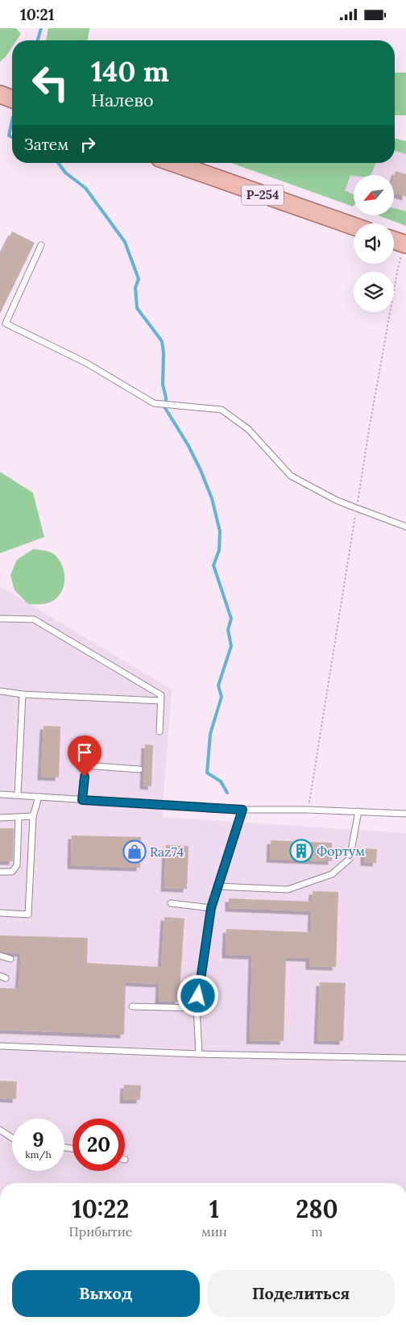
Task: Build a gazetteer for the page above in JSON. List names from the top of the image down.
{
  "streets": {
    "main road": ["Р-254"]
  },
  "places": {
    "building": ["Фортум"],
    "shop": ["Raz74"]
  },
  "north": "bottom left",
  "page": {
    "status": "10:21",
    "turn": ["140 m", "Налево"],
    "then": "Затем",
    "speed": "9 km/h",
    "limit": "20",
    "eta": [
      "10:22",
      "Прибытие",
      "1",
      "мин",
      "280",
      "m"
    ],
    "buttons": ["Выход", "Поделиться"]
  }
}
